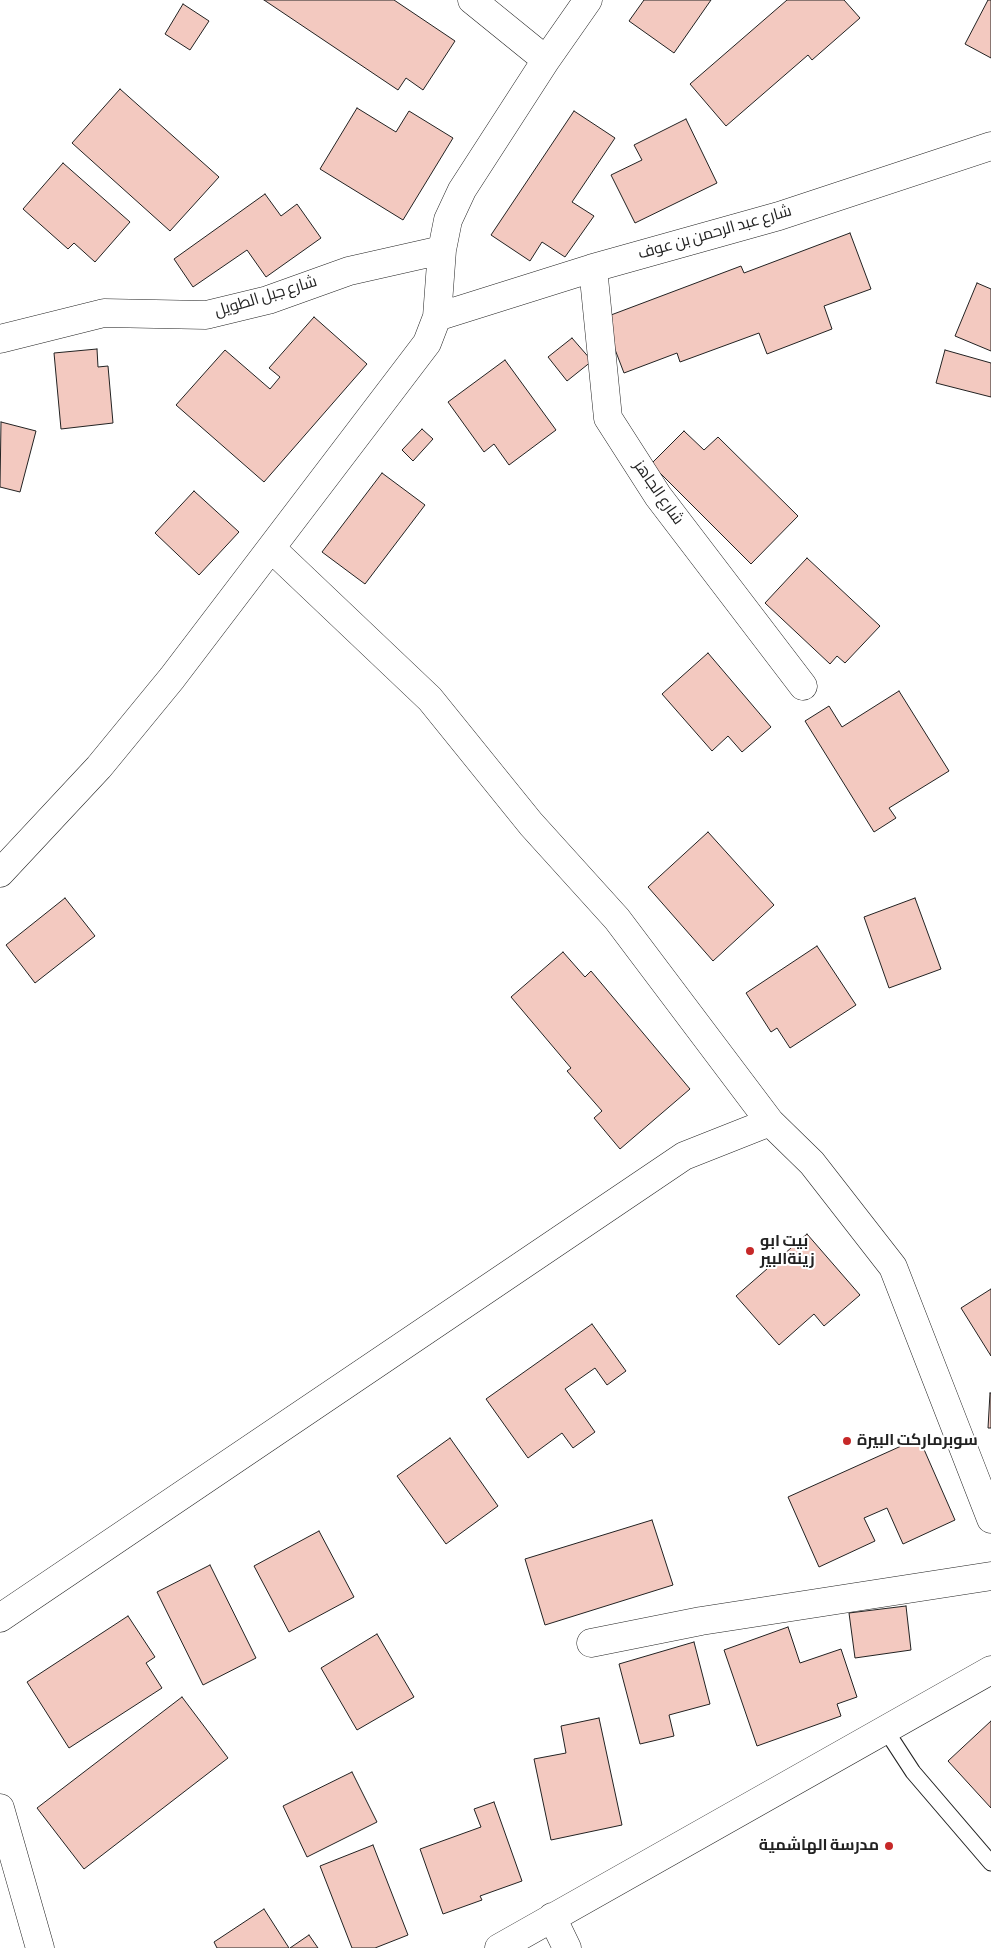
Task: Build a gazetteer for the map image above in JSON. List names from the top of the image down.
{
  "streets": {
    "street": ["شارع عبد الرحمن بن عوف", "شارع جبل الطويل", "شارع الجاهز"]
  },
  "crossings": [
    ["شارع عبد الرحمن بن عوف", "شارع الجاهز"]
  ],
  "places": ["بيت ابو زينةالبير", "سوبرماركت البيرة", "مدرسة الهاشمية"]
}
